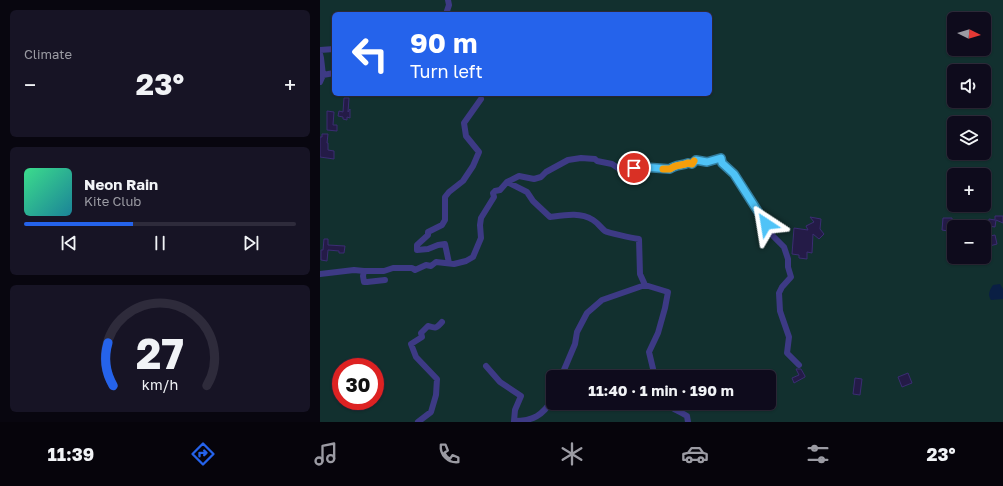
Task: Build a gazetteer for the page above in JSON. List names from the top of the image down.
{
  "north": "right",
  "page": {
    "tile": "Climate",
    "map_buttons": ["+", "−"],
    "turn": ["90 m", "Turn left"],
    "heat": ["−", "23°", "+"],
    "song": ["Neon Rain", "Kite Club"],
    "limit": "30",
    "trip": "11:40 · 1 min · 190 m",
    "tabs": ["11:39", "23°"],
    "gauge": ["27", "km/h"]
  }
}
